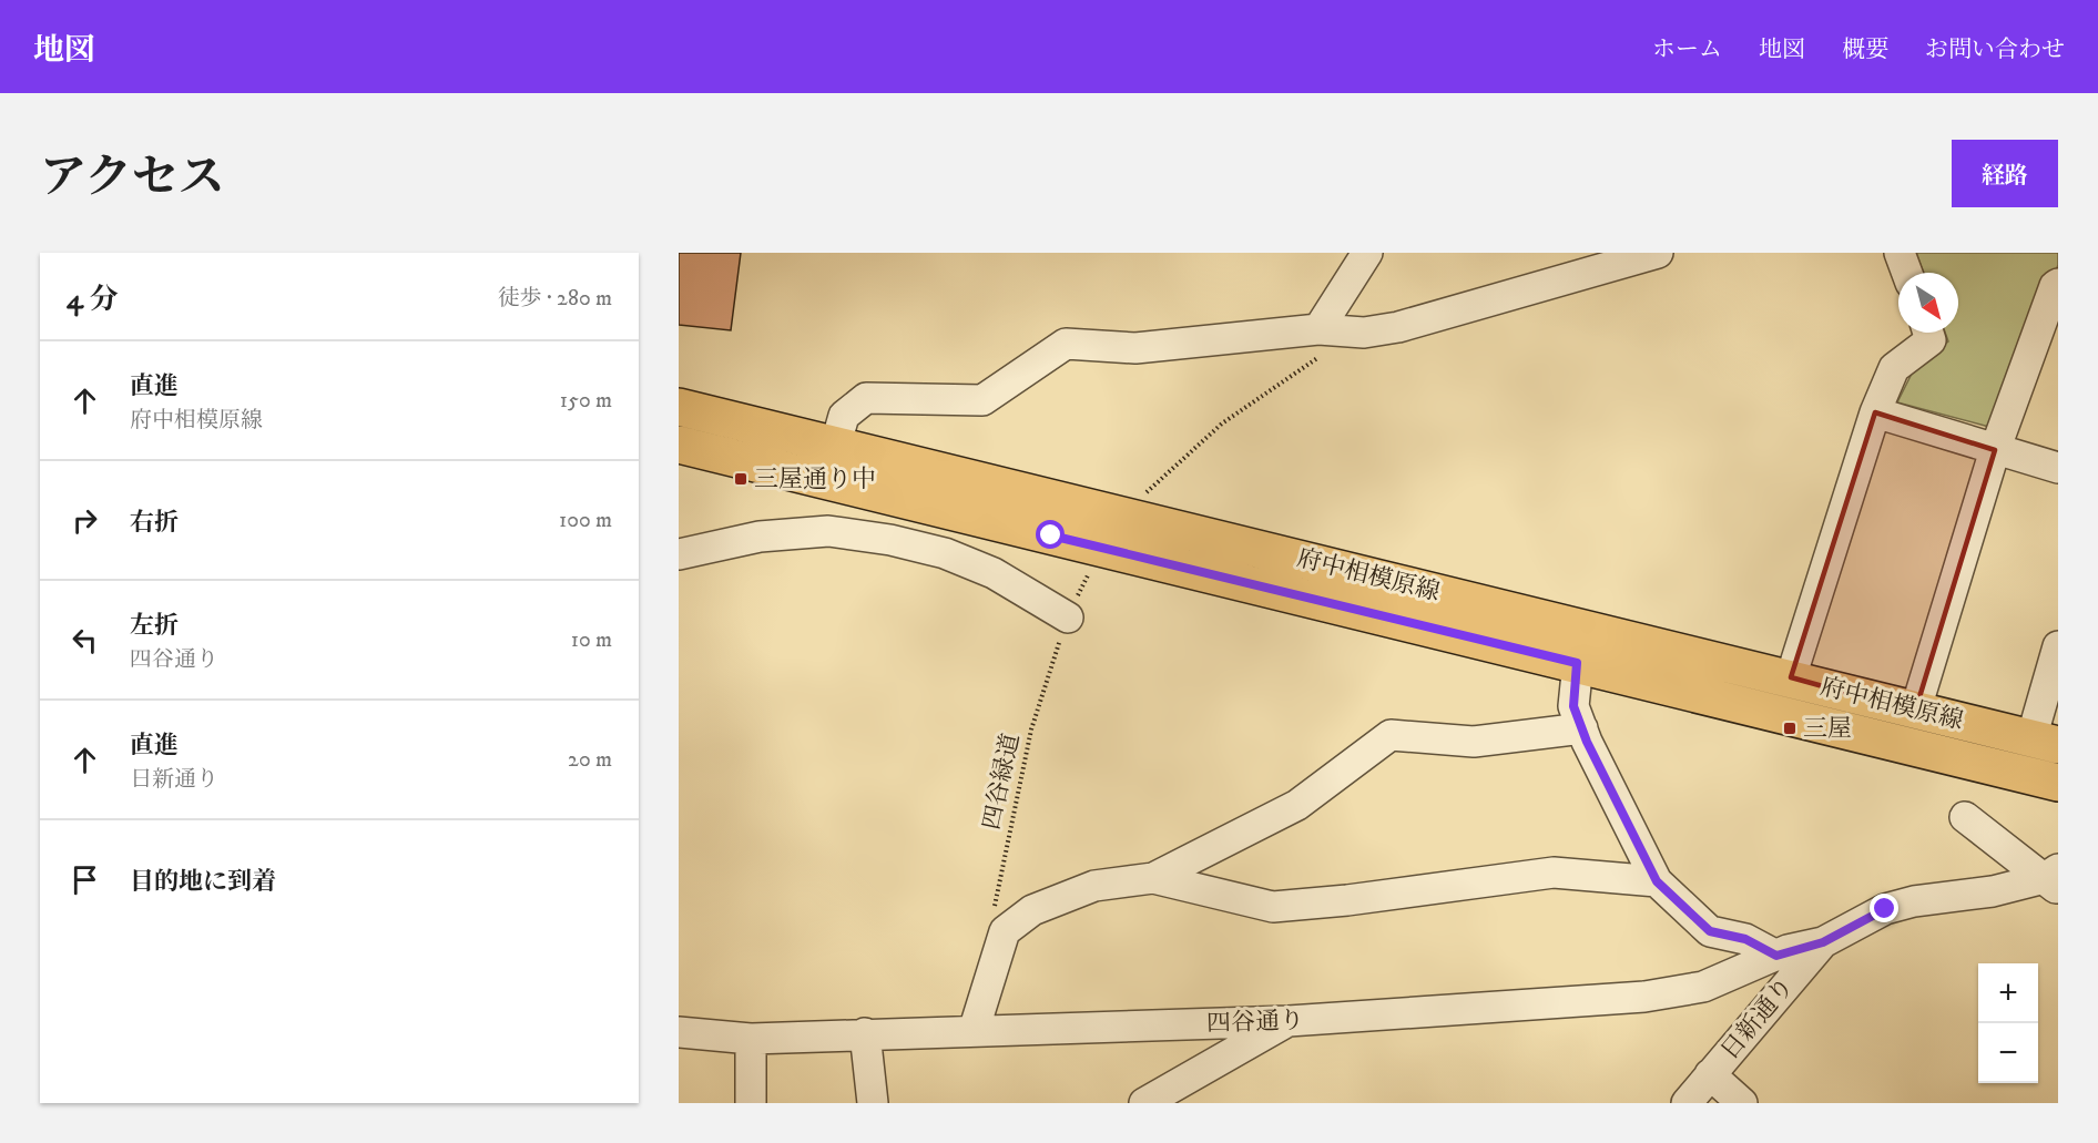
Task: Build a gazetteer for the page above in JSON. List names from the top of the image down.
{
  "streets": {
    "main road": ["府中相模原線"],
    "street": ["日新通り", "四谷通り"],
    "path": ["四谷緑道"]
  },
  "crossings": [
    ["府中相模原線", "四谷緑道"],
    ["日新通り", "四谷通り"]
  ],
  "places": {
    "transit": ["三屋通り中", "三屋"]
  },
  "north": "bottom right",
  "page": {
    "header": "地図",
    "nav": [
      "ホーム",
      "地図",
      "概要",
      "お問い合わせ"
    ],
    "title": "アクセス",
    "buttons": "経路",
    "heading": ["4 分", "徒歩 · 280 m"],
    "list": [
      ["直進", "府中相模原線", "150 m"],
      ["右折", "100 m"],
      ["左折", "四谷通り", "10 m"],
      ["直進", "日新通り", "20 m"],
      "目的地に到着"
    ],
    "map_buttons": ["+", "−"]
  }
}
